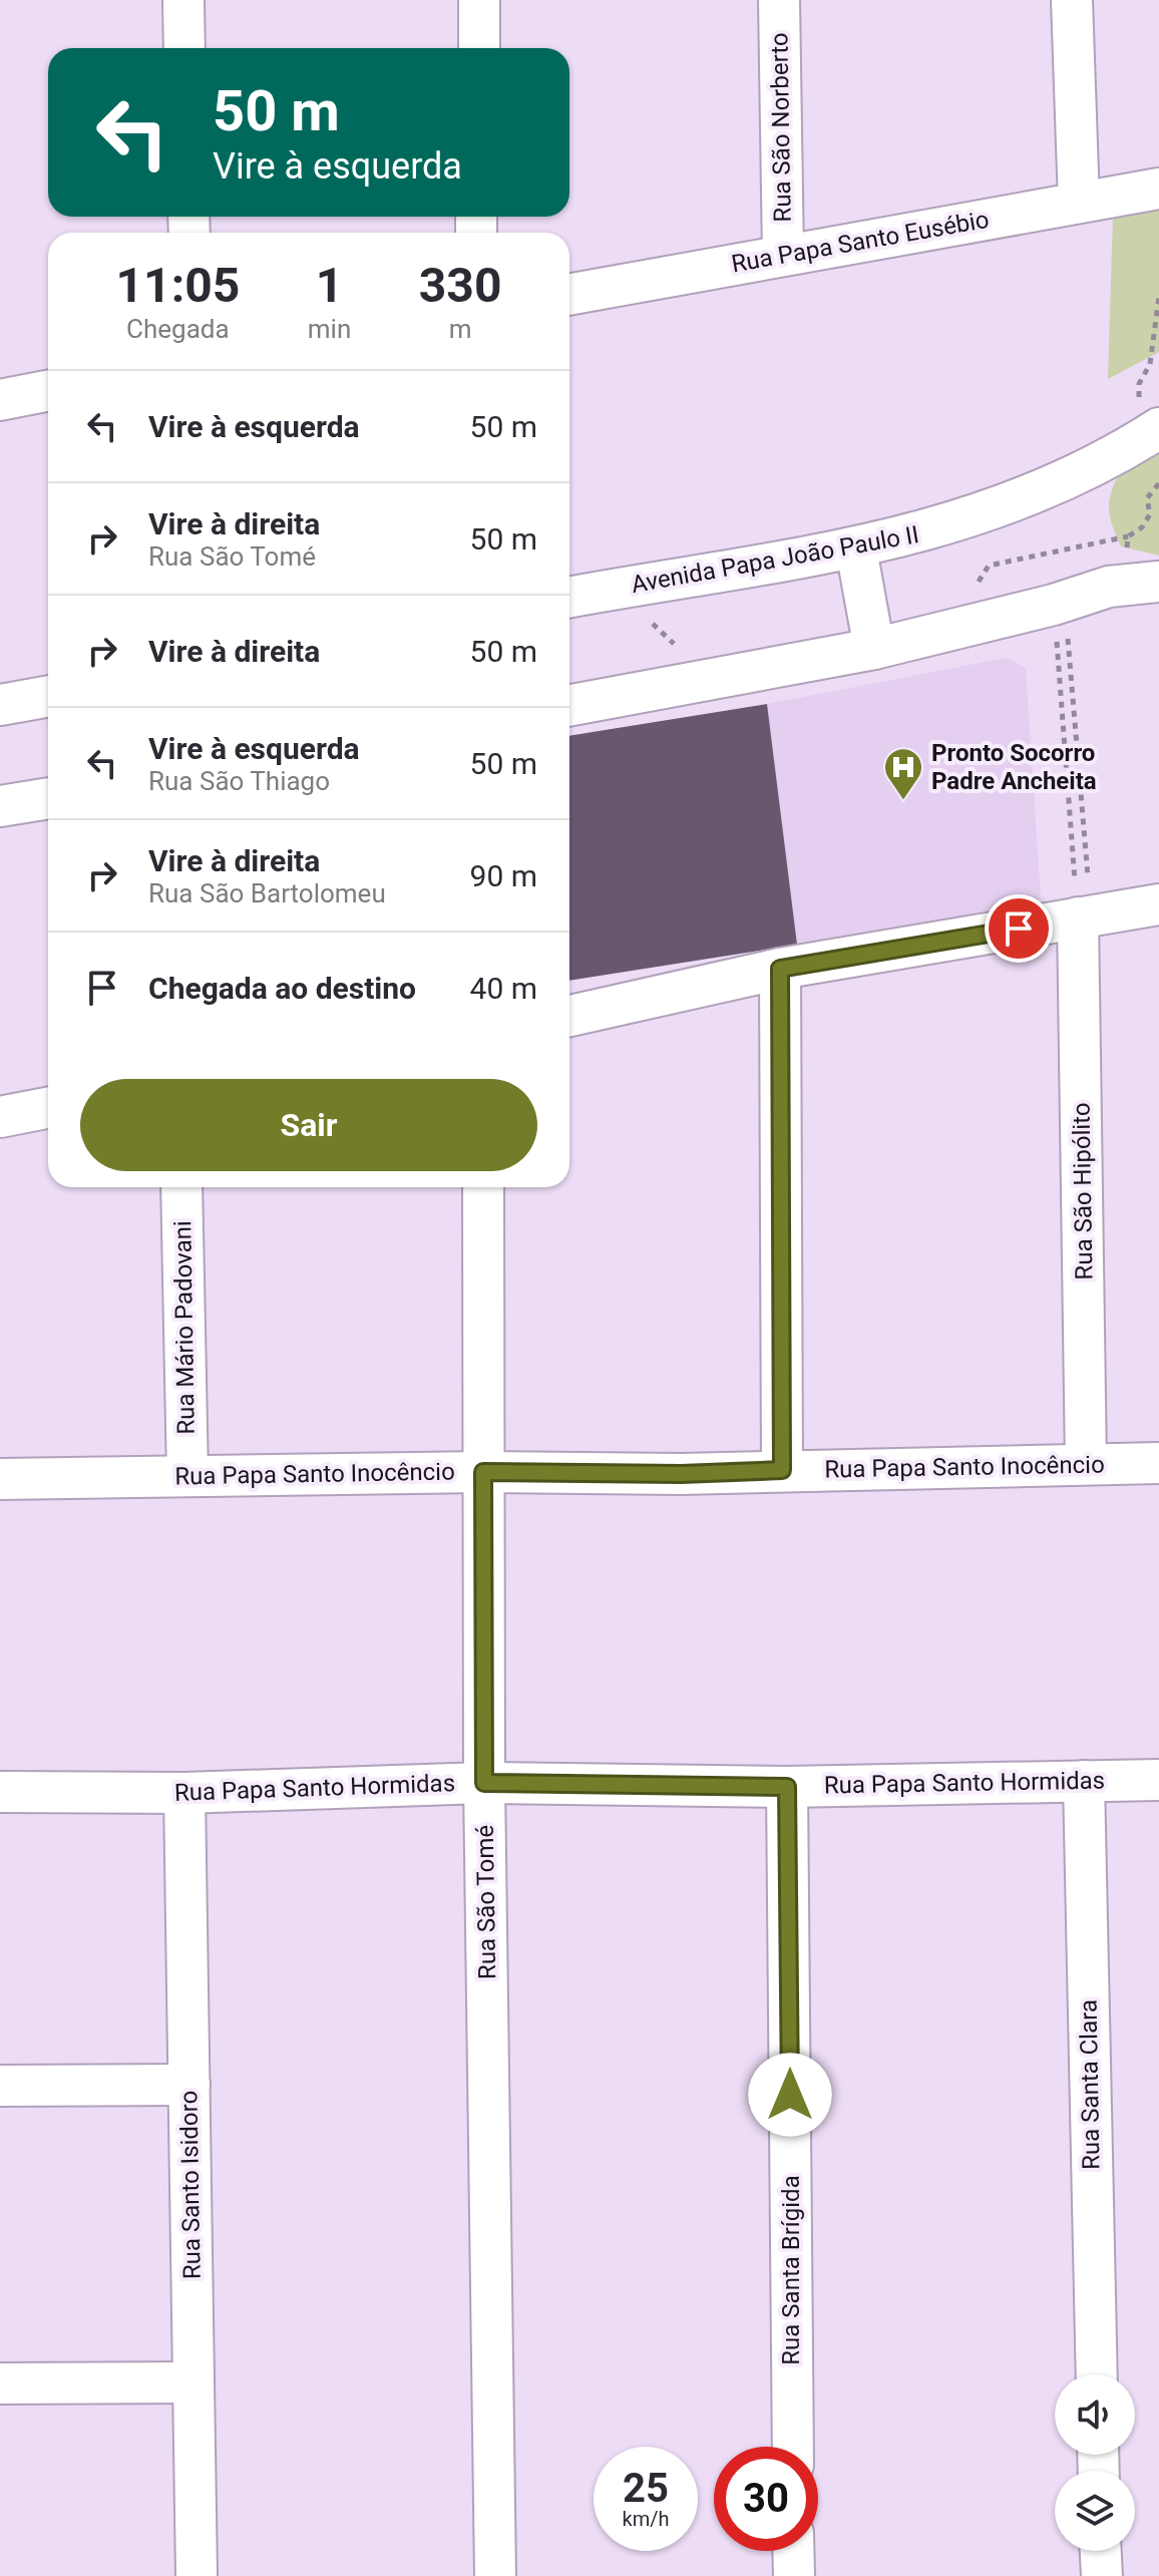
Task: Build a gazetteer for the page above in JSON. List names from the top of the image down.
{
  "streets": {
    "street": [
      "Rua São Norberto",
      "Rua Papa Santo Eusébio",
      "Avenida Papa João Paulo II",
      "Rua São Hipólito",
      "Rua Mário Padovani",
      "Rua Papa Santo Inocêncio",
      "Rua Papa Santo Hormidas",
      "Rua São Tomé",
      "Rua Santa Clara",
      "Rua Santo Isidoro",
      "Rua Santa Brígida"
    ]
  },
  "crossings": [
    ["Rua São Norberto", "Rua Papa Santo Eusébio"],
    ["Rua São Hipólito", "Rua Papa Santo Inocêncio"],
    ["Rua Mário Padovani", "Rua Papa Santo Inocêncio"],
    ["Rua Papa Santo Inocêncio", "Rua São Tomé"],
    ["Rua Papa Santo Hormidas", "Rua São Tomé"],
    ["Rua Papa Santo Hormidas", "Rua Santa Clara"],
    ["Rua Papa Santo Hormidas", "Rua Santo Isidoro"],
    ["Rua Papa Santo Hormidas", "Rua Santa Brígida"]
  ],
  "places": {
    "hospital": ["Pronto Socorro Padre Ancheita"]
  },
  "page": {
    "turn": ["50 m", "Vire à esquerda"],
    "eta": [
      "11:05",
      "Chegada",
      "1",
      "min",
      "330",
      "m"
    ],
    "list": [
      {
        "name": "Vire à esquerda",
        "value": "50 m"
      },
      {
        "name": "Vire à direita",
        "note": "Rua São Tomé",
        "value": "50 m"
      },
      {
        "name": "Vire à direita",
        "value": "50 m"
      },
      {
        "name": "Vire à esquerda",
        "note": "Rua São Thiago",
        "value": "50 m"
      },
      {
        "name": "Vire à direita",
        "note": "Rua São Bartolomeu",
        "value": "90 m"
      },
      {
        "name": "Chegada ao destino",
        "value": "40 m"
      }
    ],
    "buttons": "Sair",
    "speed": "25 km/h",
    "limit": "30"
  }
}
